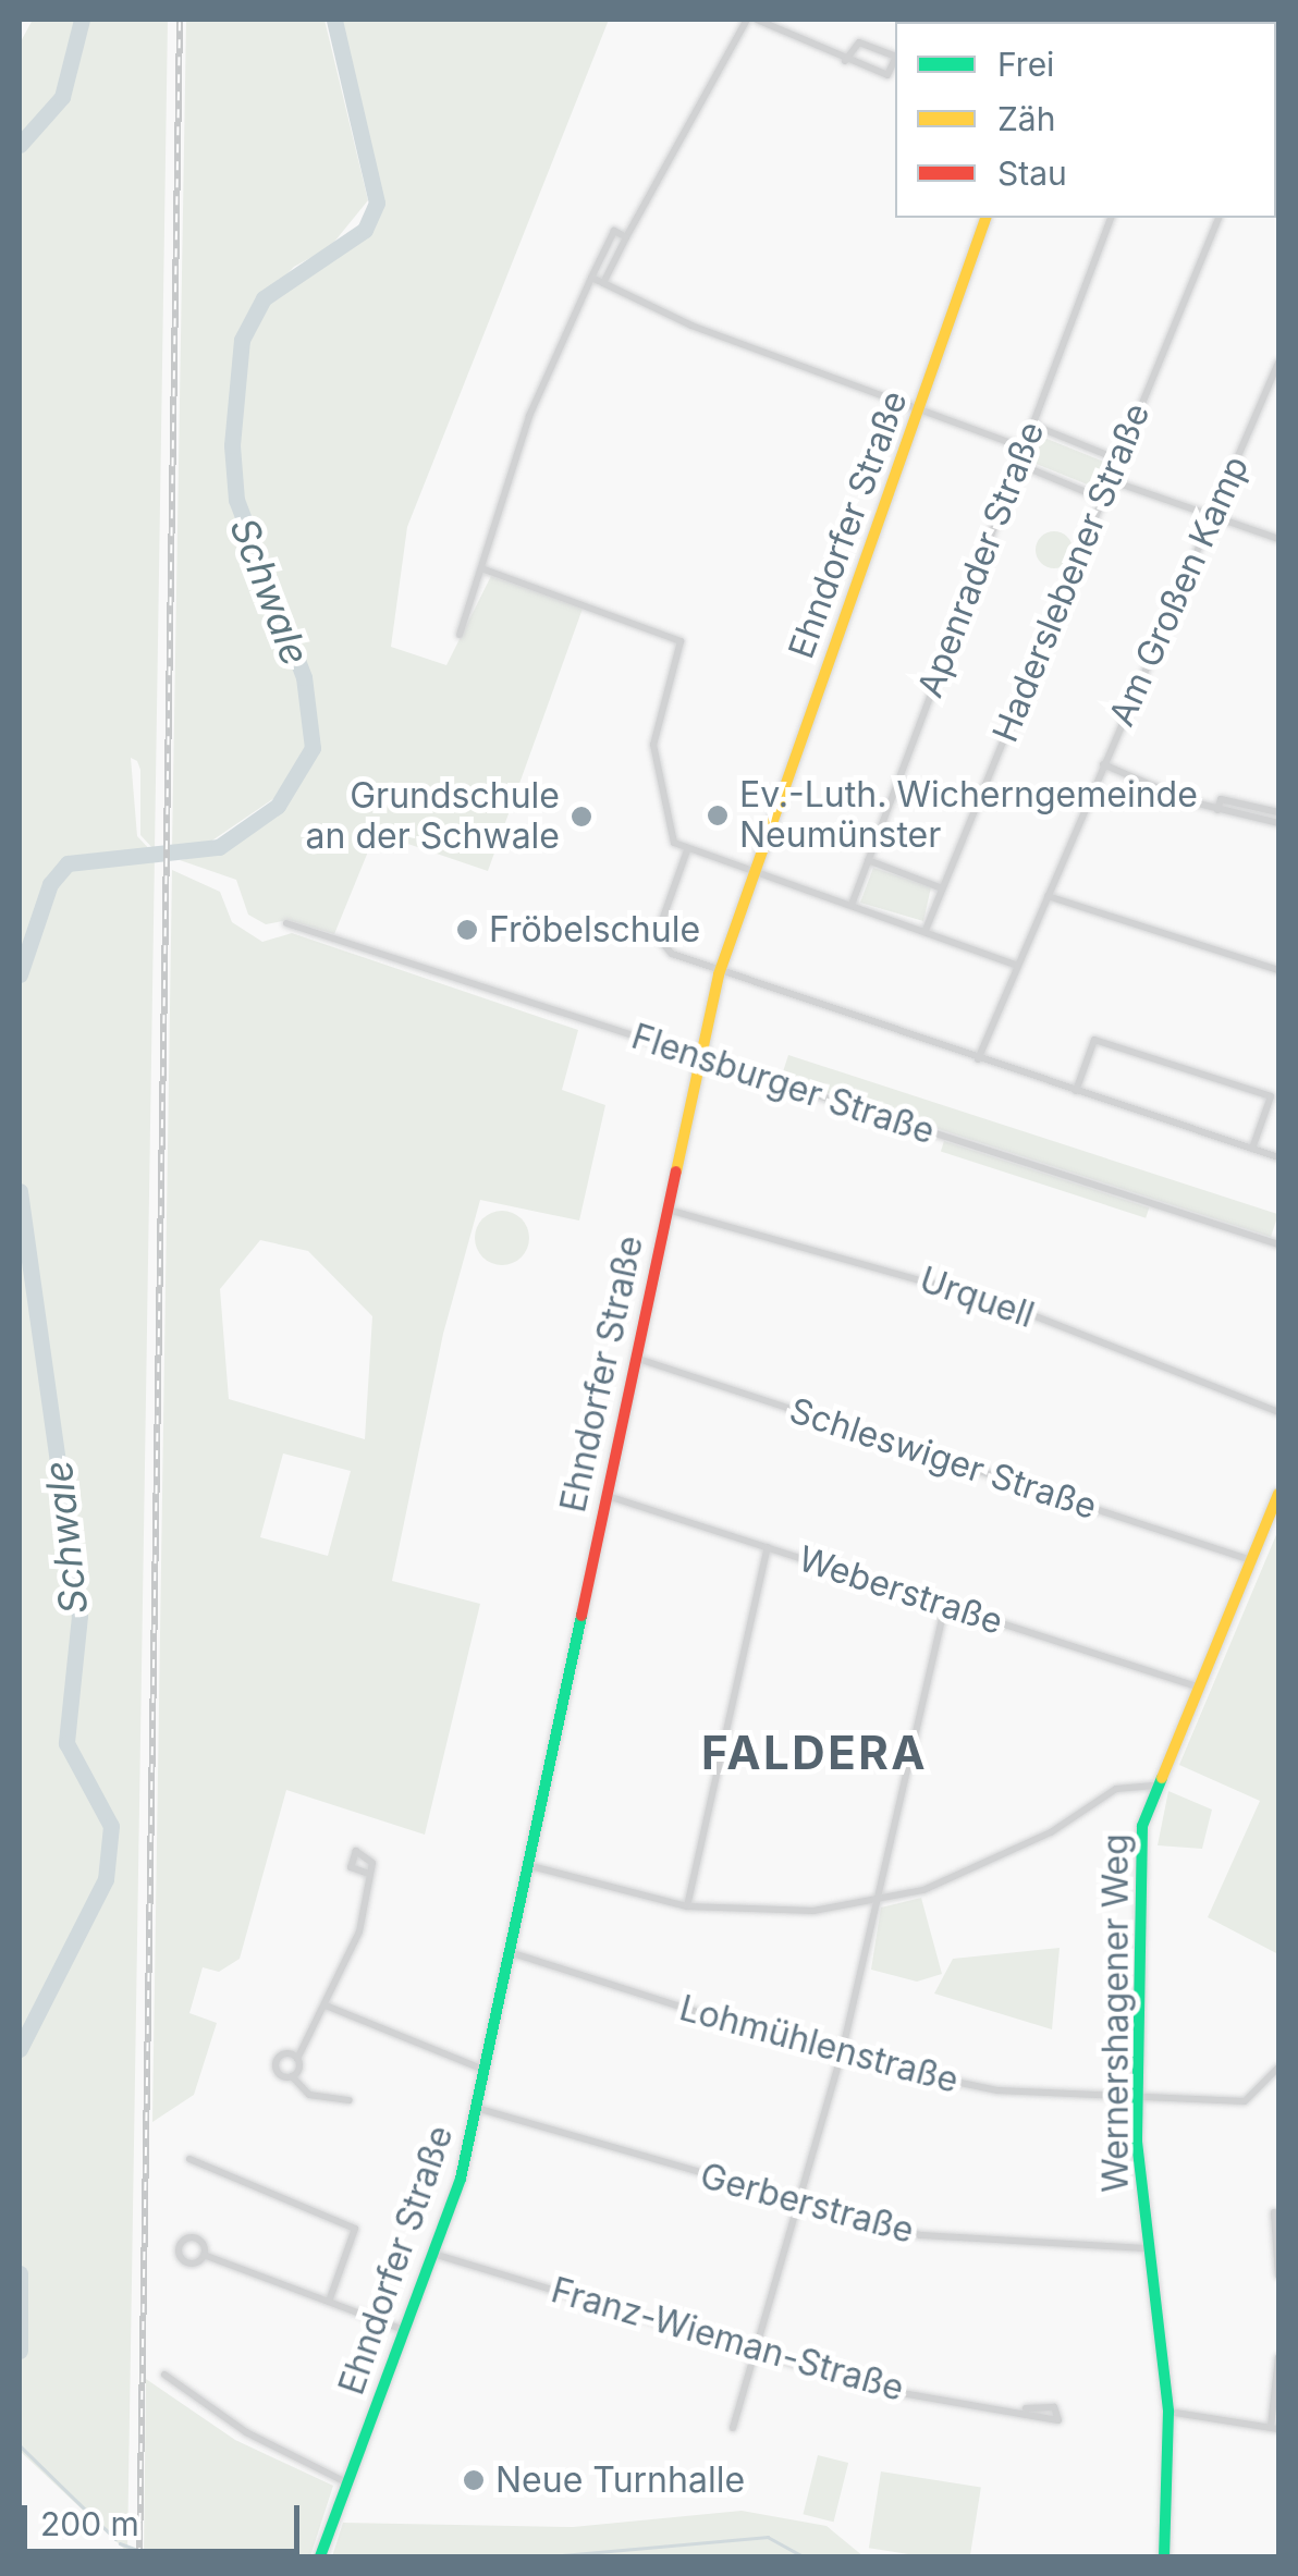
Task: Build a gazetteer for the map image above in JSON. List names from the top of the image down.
{
  "streets": {
    "street": [
      "Ehndorfer Straße",
      "Apenrader Straße",
      "Haderslebener Straße",
      "Am Großen Kamp",
      "Flensburger Straße",
      "Urquell",
      "Schleswiger Straße",
      "Weberstraße",
      "Wernershagener Weg",
      "Lohmühlenstraße",
      "Gerberstraße",
      "Franz-Wieman-Straße"
    ]
  },
  "crossings": [
    ["Ehndorfer Straße", "Flensburger Straße"],
    ["Ehndorfer Straße", "Urquell"],
    ["Ehndorfer Straße", "Schleswiger Straße"],
    ["Ehndorfer Straße", "Weberstraße"],
    ["Ehndorfer Straße", "Lohmühlenstraße"],
    ["Ehndorfer Straße", "Gerberstraße"],
    ["Ehndorfer Straße", "Franz-Wieman-Straße"],
    ["Schleswiger Straße", "Wernershagener Weg"],
    ["Weberstraße", "Wernershagener Weg"],
    ["Wernershagener Weg", "Lohmühlenstraße"],
    ["Wernershagener Weg", "Gerberstraße"]
  ],
  "districts": ["FALDERA"],
  "water": ["Schwale"],
  "places": [
    "Ev.-Luth. Wicherngemeinde Neumünster",
    "Grundschule an der Schwale",
    "Fröbelschule",
    "Neue Turnhalle"
  ],
  "legend": ["Frei", "Zäh", "Stau"],
  "scale_bar": "200 m"
}
